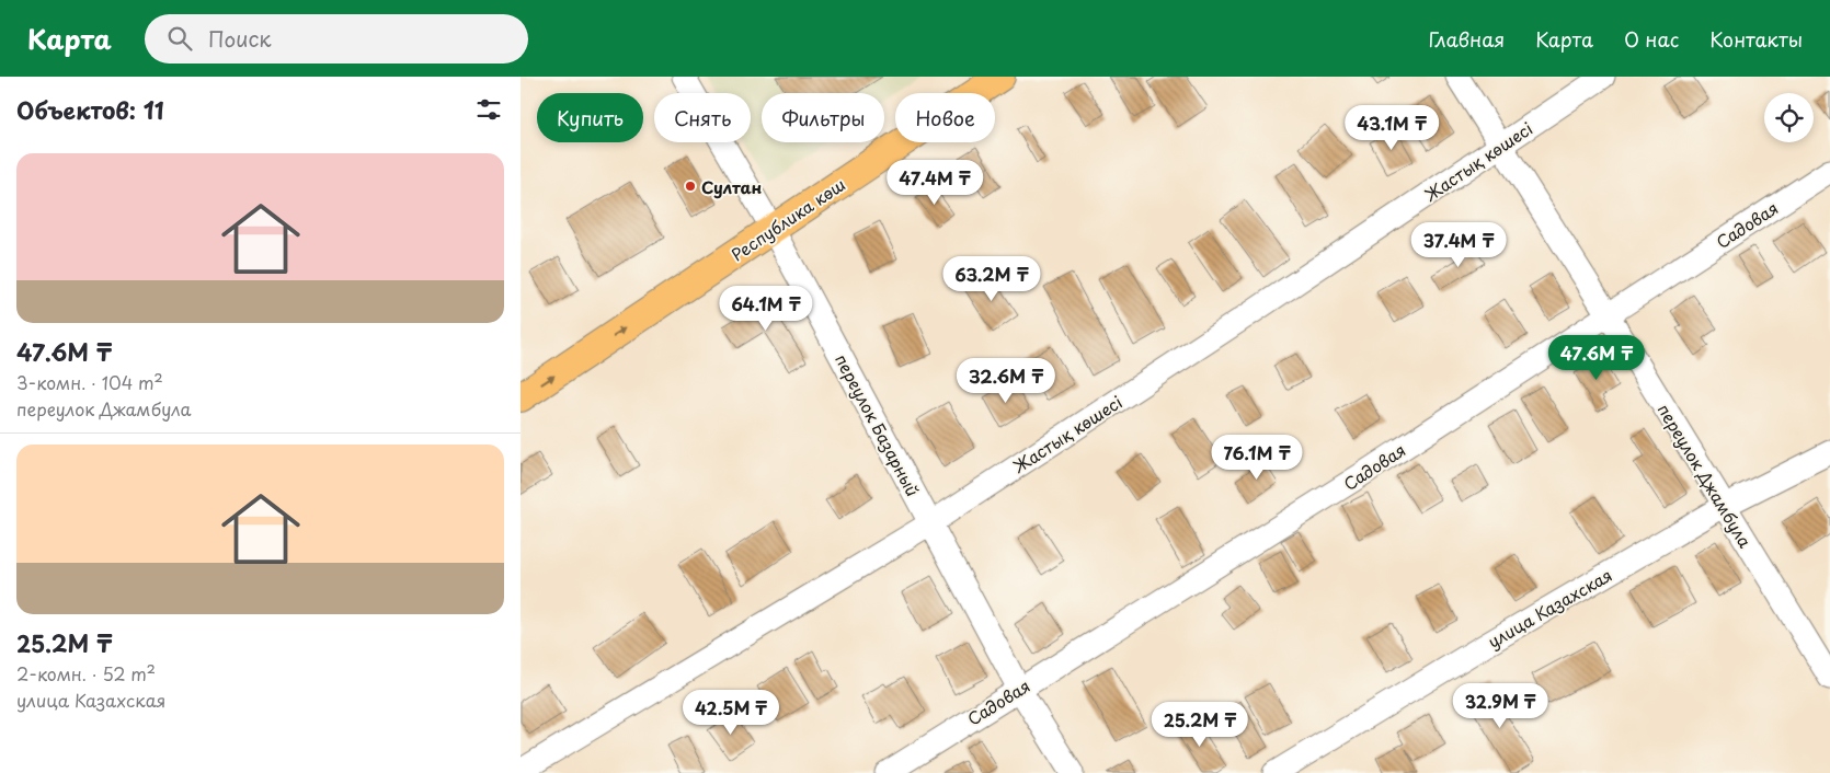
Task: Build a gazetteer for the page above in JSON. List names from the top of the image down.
{
  "streets": {
    "main road": ["Республика көш"],
    "street": [
      "Жастық көшесі",
      "Садовая",
      "переулок Базарный",
      "переулок Джамбула",
      "улица Казахская"
    ]
  },
  "crossings": [
    ["Жастық көшесі", "переулок Базарный"],
    ["Жастық көшесі", "переулок Джамбула"],
    ["Республика көш", "переулок Базарный"],
    ["Садовая", "переулок Базарный"],
    ["Садовая", "переулок Джамбула"],
    ["переулок Джамбула", "улица Казахская"]
  ],
  "one_way": ["Республика көш"],
  "places": ["Султан"],
  "page": {
    "header": "Карта",
    "search": "Поиск",
    "nav": [
      "Главная",
      "Карта",
      "О нас",
      "Контакты"
    ],
    "heading": "Объектов: 11",
    "chip": [
      "Купить",
      "Снять",
      "Фильтры",
      "Новое"
    ],
    "price": [
      "43.1M ₸",
      "47.4M ₸",
      "37.4M ₸",
      "63.2M ₸",
      "64.1M ₸",
      "47.6M ₸",
      "32.6M ₸",
      "76.1M ₸",
      "32.9M ₸",
      "42.5M ₸",
      "25.2M ₸"
    ],
    "list": [
      {
        "name": "47.6M ₸",
        "note": "3-комн. · 104 m² · переулок Джамбула"
      },
      {
        "name": "25.2M ₸",
        "note": "2-комн. · 52 m² · улица Казахская"
      }
    ]
  }
}
